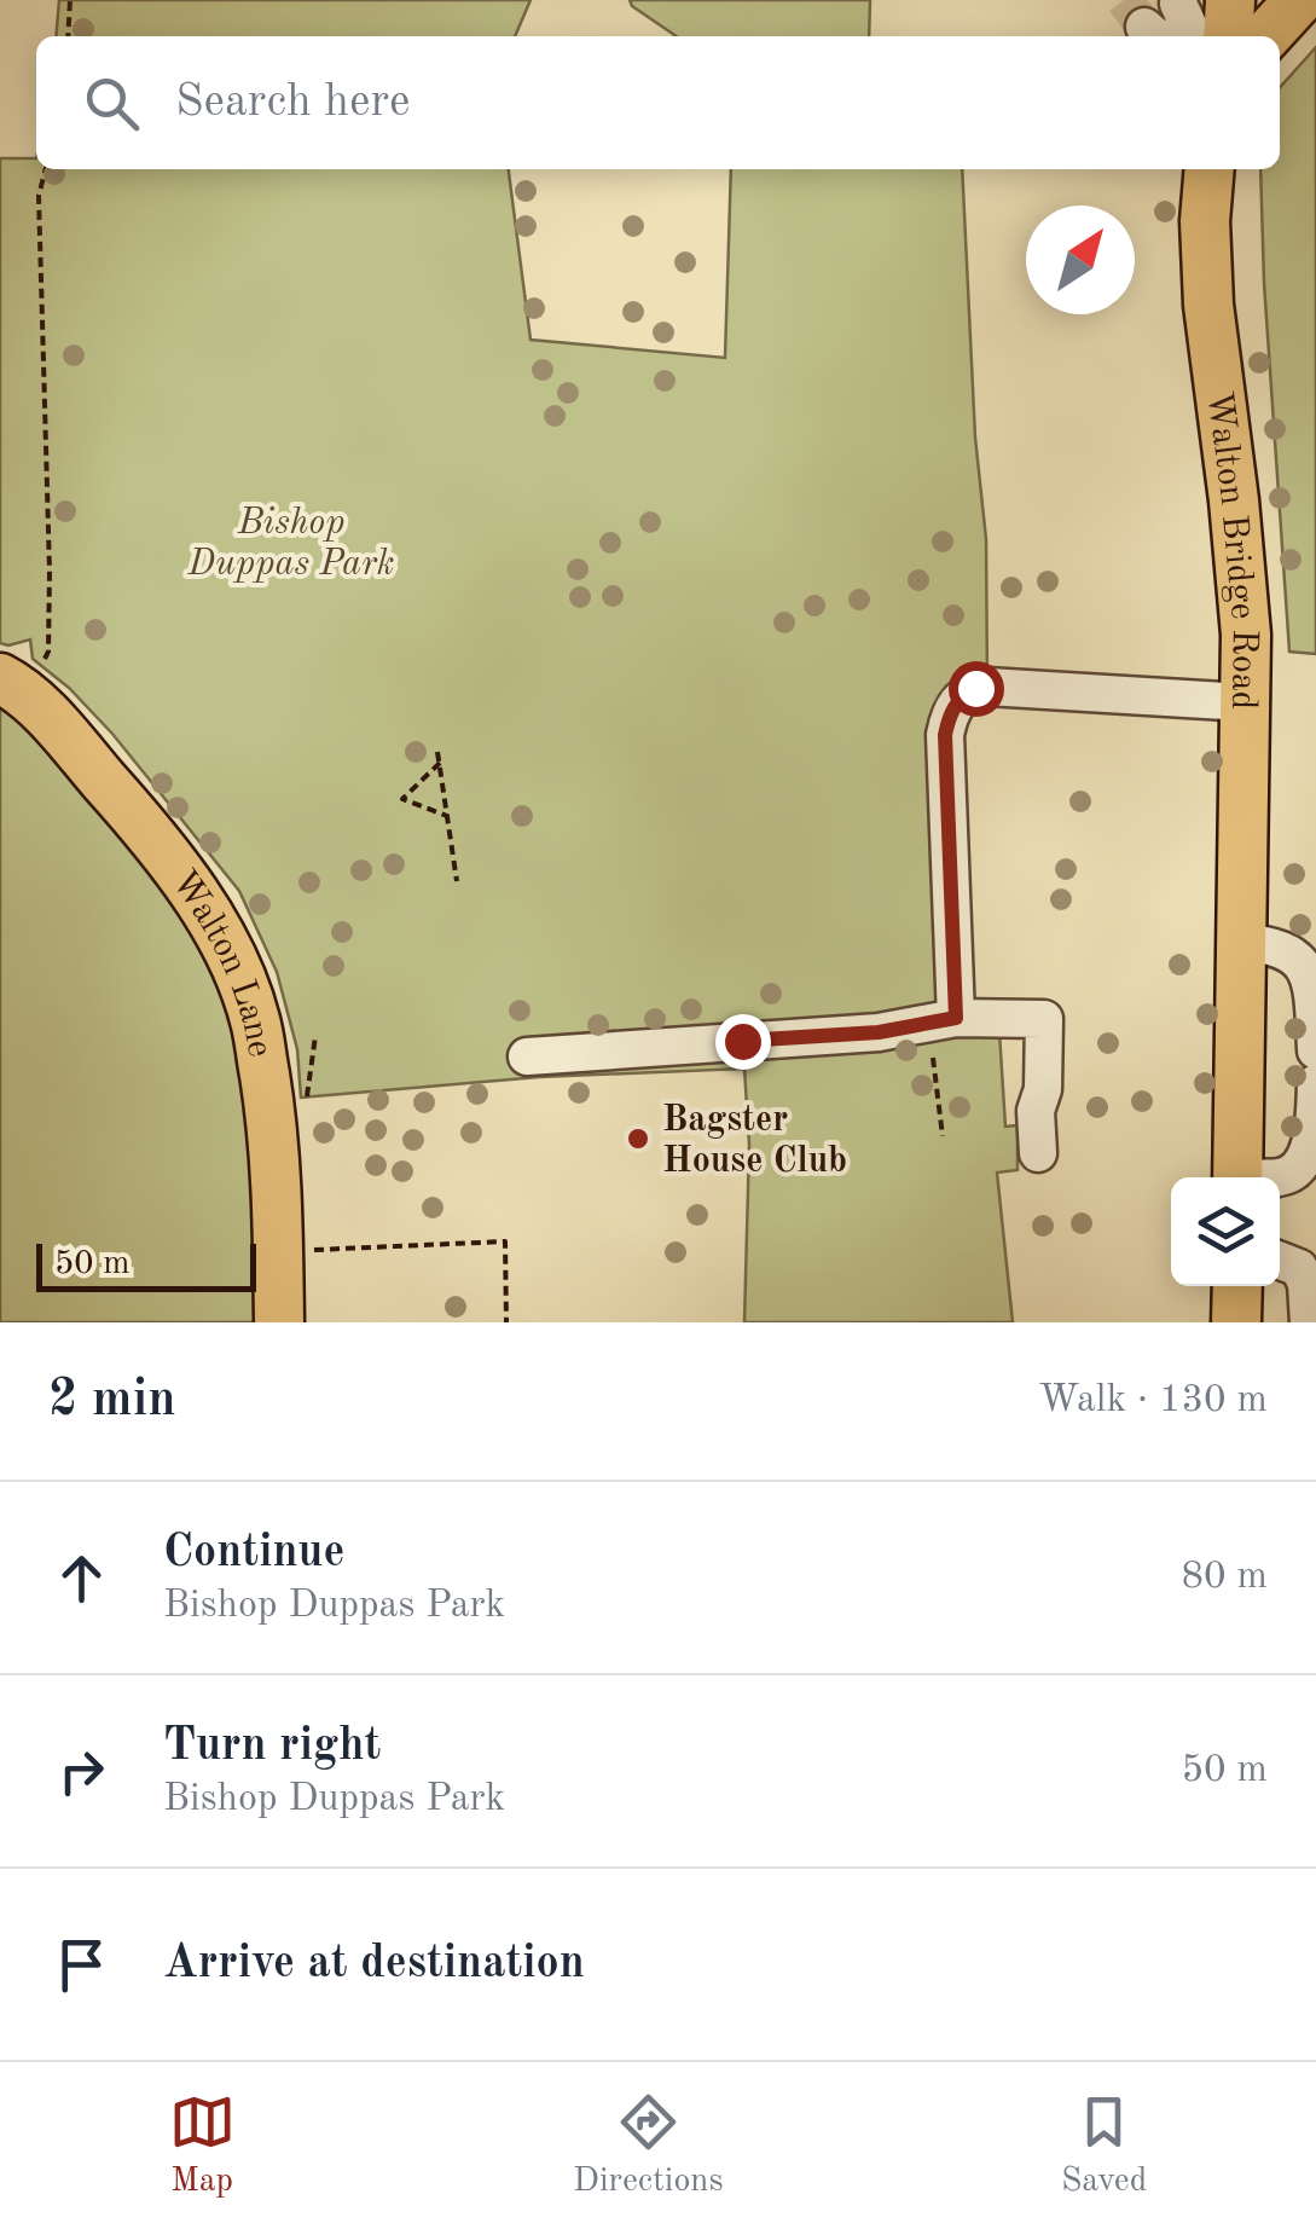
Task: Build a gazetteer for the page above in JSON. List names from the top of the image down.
{
  "streets": {
    "main road": ["Walton Bridge Road", "Walton Lane"]
  },
  "parks": ["Bishop Duppas Park"],
  "places": ["Bagster House Club"],
  "scale_bar": "50 m",
  "north": "top right",
  "page": {
    "search": "Search here",
    "scale": "50 m",
    "heading": ["2 min", "Walk · 130 m"],
    "list": [
      ["Continue", "Bishop Duppas Park", "80 m"],
      ["Turn right", "Bishop Duppas Park", "50 m"],
      "Arrive at destination"
    ],
    "nav": ["Map", "Directions", "Saved"]
  }
}
